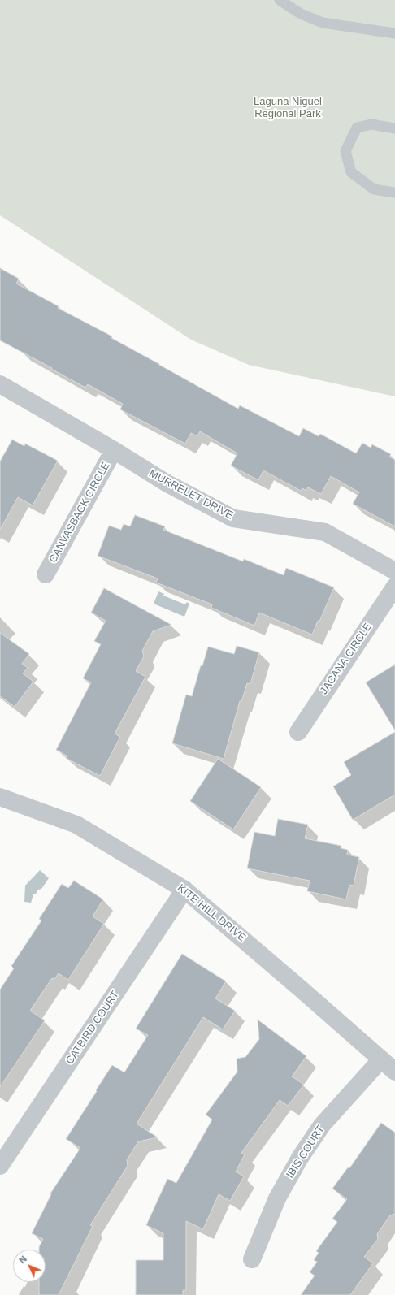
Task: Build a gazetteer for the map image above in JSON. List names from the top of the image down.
{
  "streets": {
    "street": [
      "MURRELET DRIVE",
      "CANVASBACK CIRCLE",
      "JACANA CIRCLE",
      "KITE HILL DRIVE",
      "CATBIRD COURT",
      "IBIS COURT"
    ]
  },
  "crossings": [
    ["MURRELET DRIVE", "CANVASBACK CIRCLE"],
    ["KITE HILL DRIVE", "CATBIRD COURT"],
    ["KITE HILL DRIVE", "IBIS COURT"]
  ],
  "parks": ["Laguna Niguel Regional Park"],
  "north": "top left"
}
